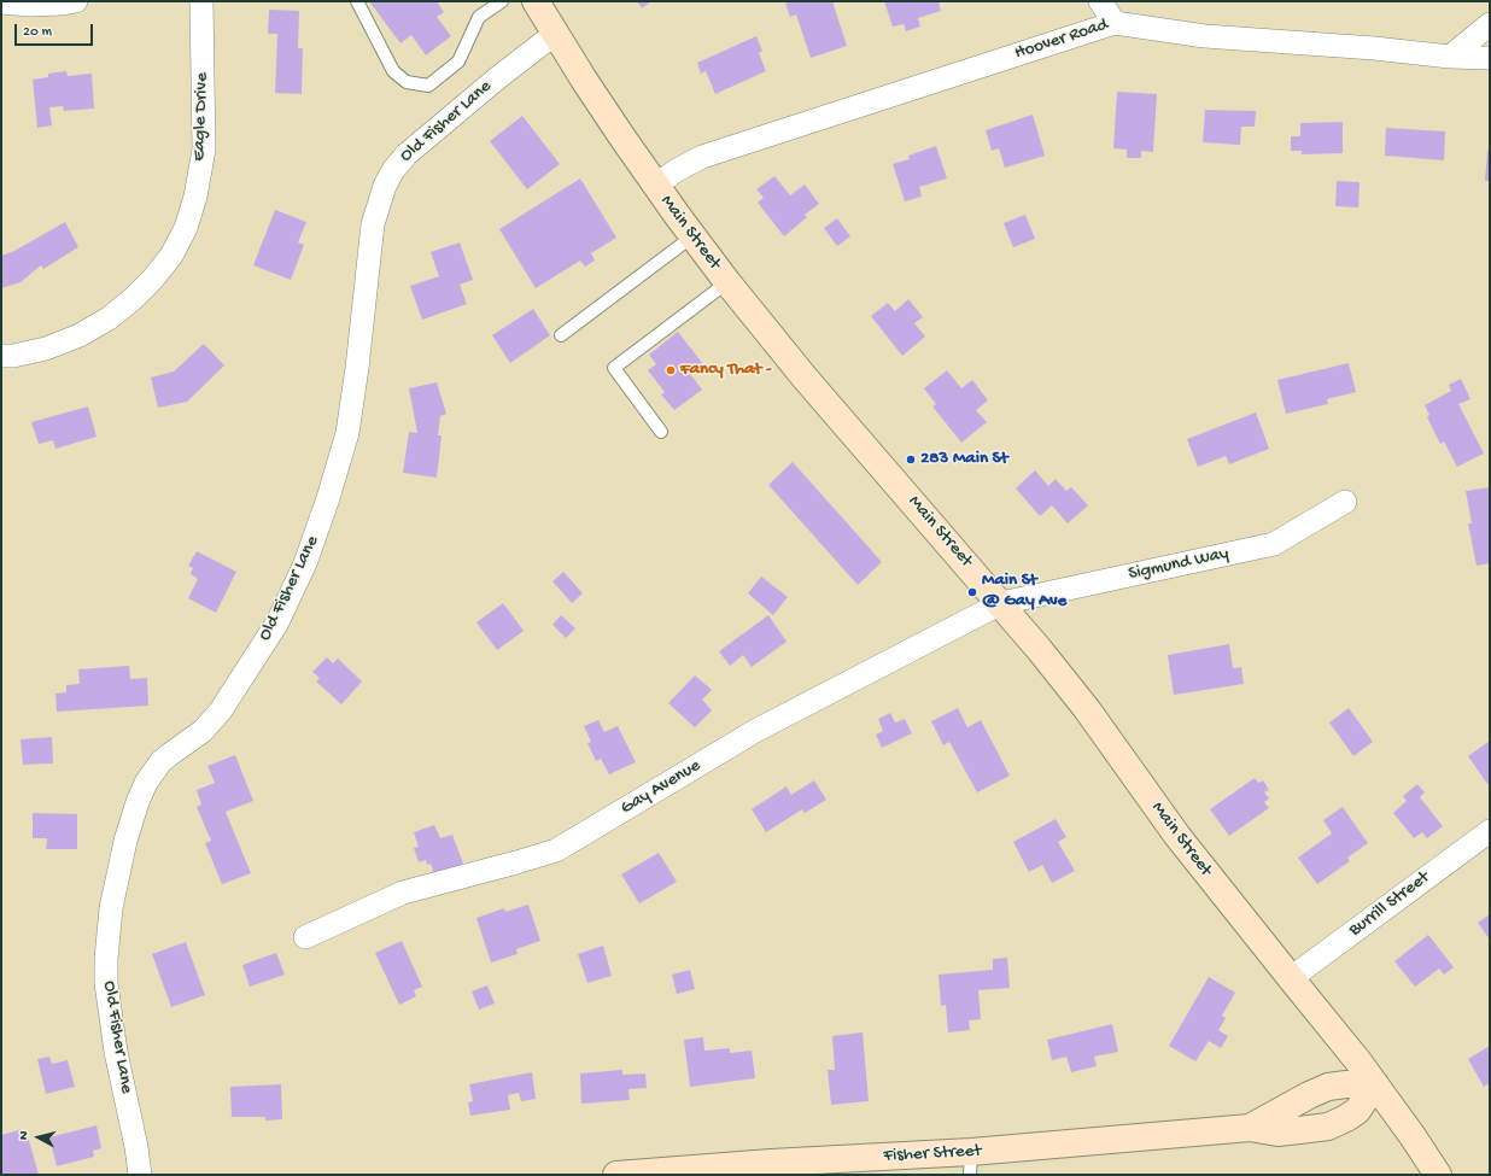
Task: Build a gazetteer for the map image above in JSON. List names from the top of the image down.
{
  "streets": {
    "main road": ["Main Street", "Fisher Street"],
    "street": [
      "Hoover Road",
      "Eagle Drive",
      "Old Fisher Lane",
      "Sigmund Way",
      "Gay Avenue",
      "Burrill Street"
    ]
  },
  "crossings": [
    ["Hoover Road", "Main Street"],
    ["Old Fisher Lane", "Main Street"],
    ["Main Street", "Sigmund Way"],
    ["Main Street", "Gay Avenue"],
    ["Main Street", "Burrill Street"],
    ["Main Street", "Fisher Street"],
    ["Sigmund Way", "Gay Avenue"]
  ],
  "places": ["Fancy That -", "283 Main St", "Main St @ Gay Ave"],
  "scale_bar": "20 m",
  "north": "left"
}
